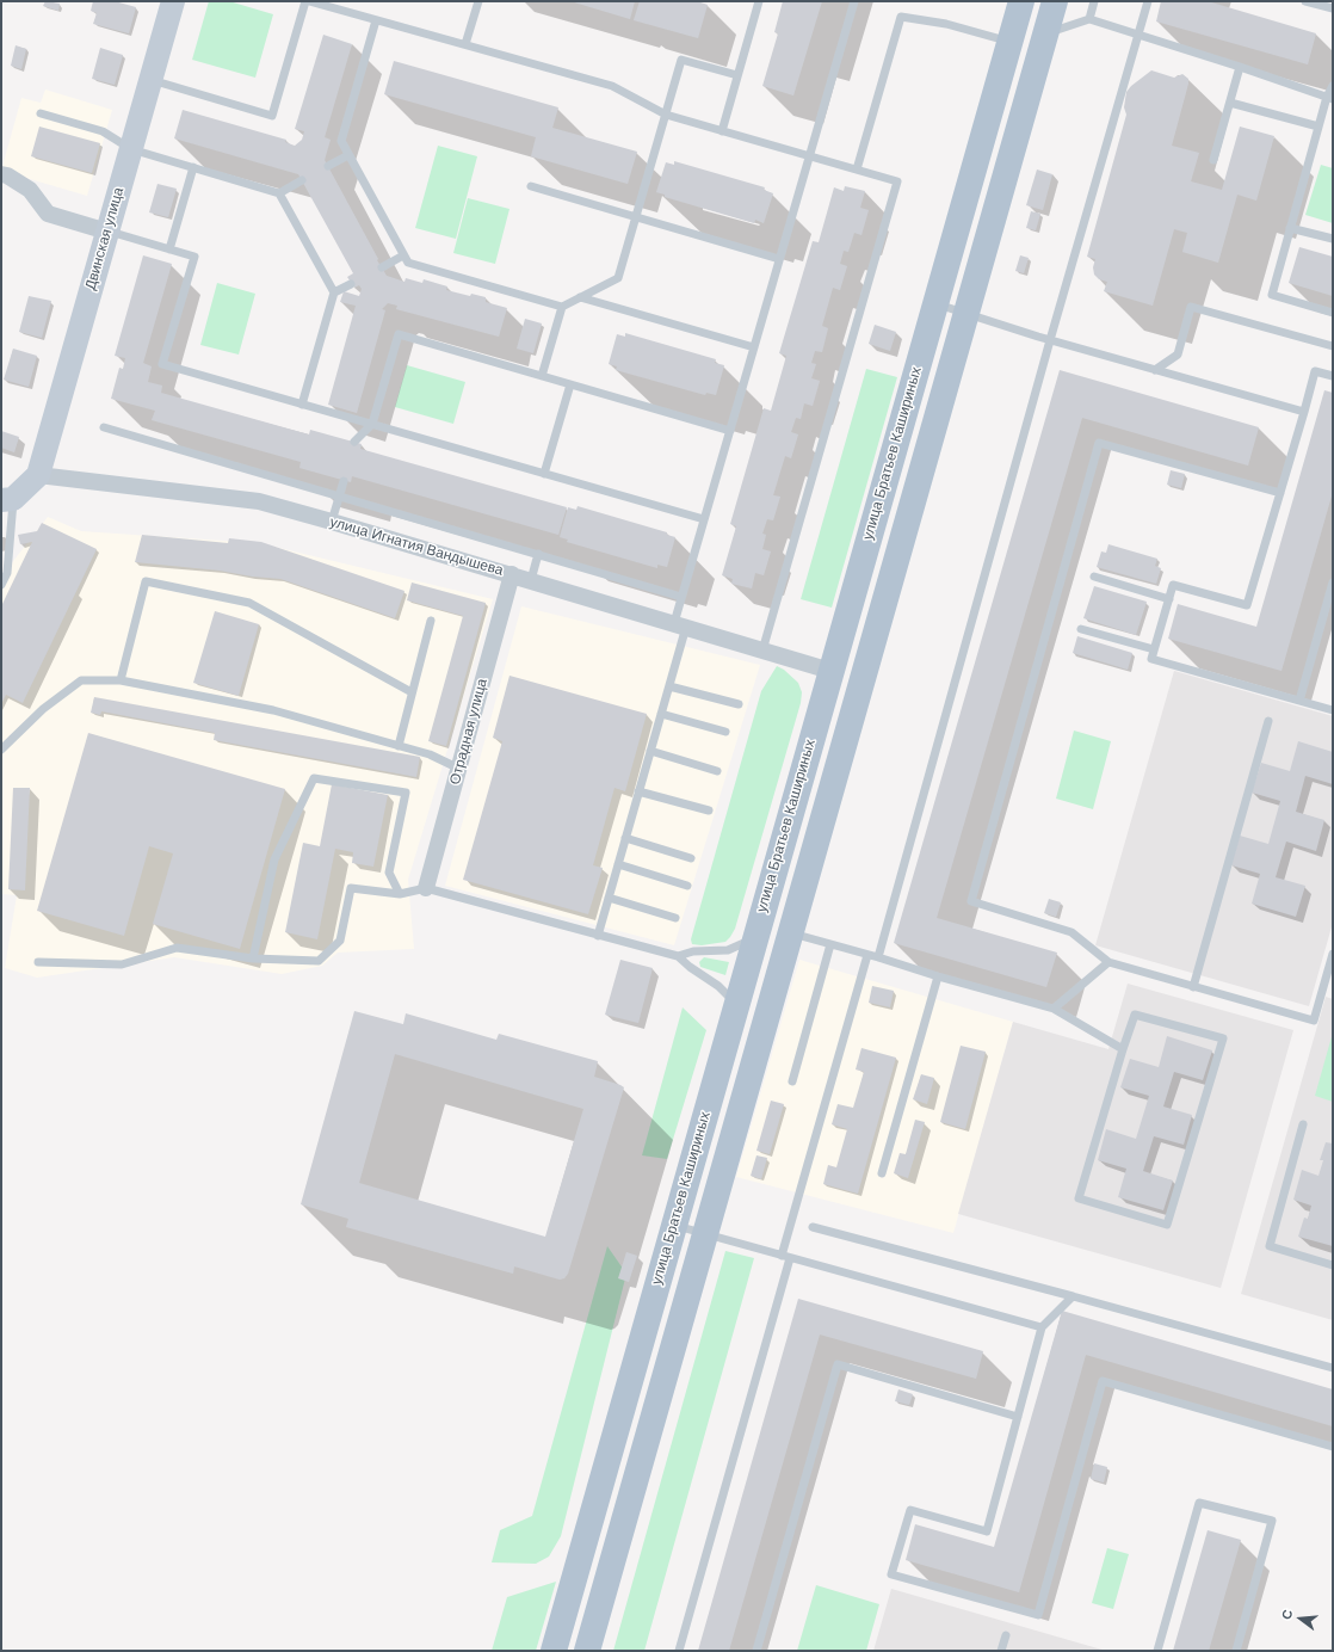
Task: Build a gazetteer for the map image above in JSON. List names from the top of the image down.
{
  "streets": {
    "main road": ["улица Братьев Кашириных"],
    "street": ["Двинская улица", "улица Игнатия Вандышева", "Отрадная улица"]
  },
  "crossings": [
    ["Двинская улица", "улица Игнатия Вандышева"],
    ["улица Братьев Кашириных", "улица Игнатия Вандышева"],
    ["улица Игнатия Вандышева", "Отрадная улица"]
  ],
  "north": "left"
}
